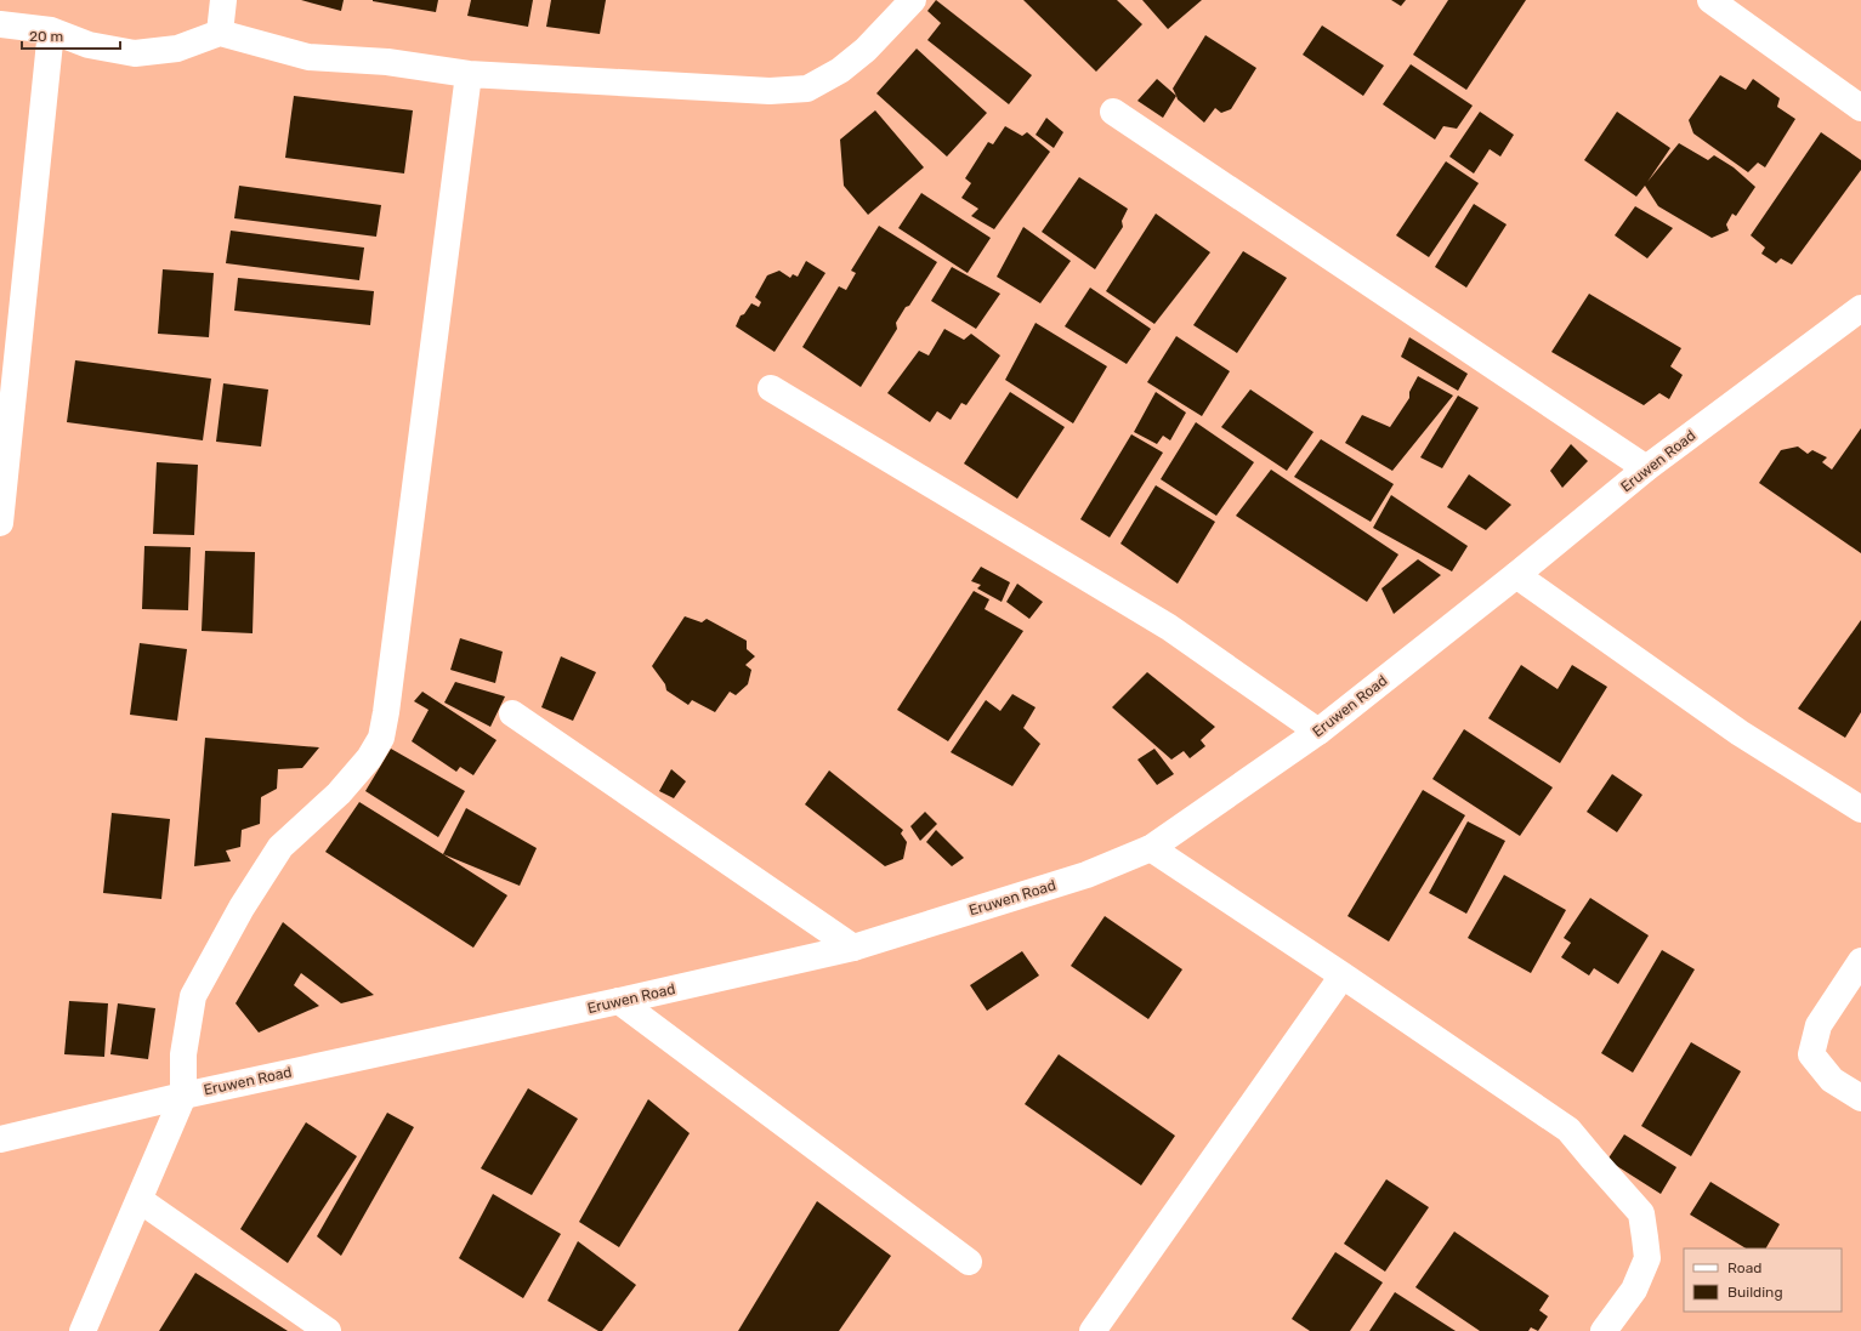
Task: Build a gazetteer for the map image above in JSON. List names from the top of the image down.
{
  "streets": {
    "street": ["Eruwen Road"]
  },
  "legend": ["Road", "Building"],
  "scale_bar": "20 m"
}
